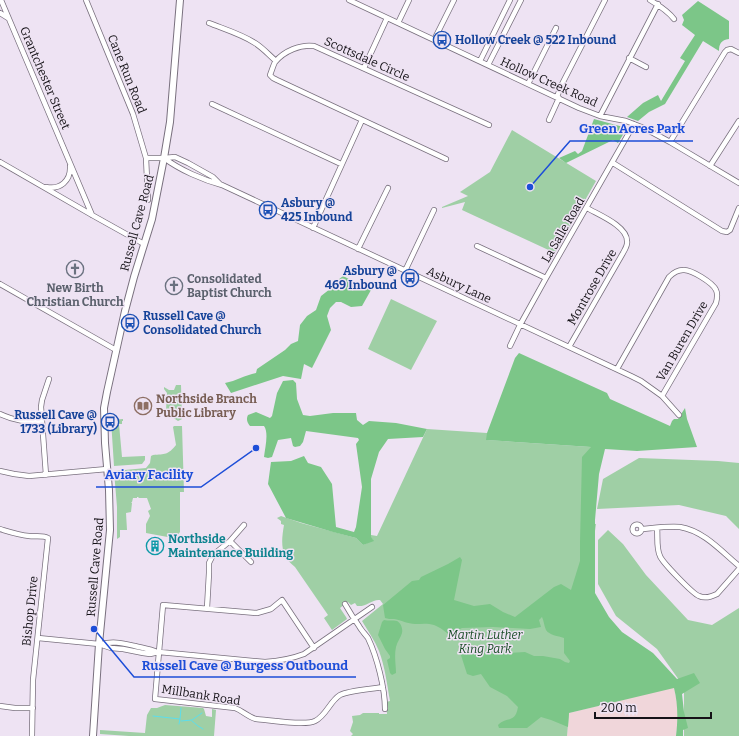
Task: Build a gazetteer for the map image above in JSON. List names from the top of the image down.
{
  "streets": {
    "main road": ["Russell Cave Road"],
    "street": [
      "Scottsdale Circle",
      "Cane Run Road",
      "Grantchester Street",
      "Hollow Creek Road",
      "La Salle Road",
      "Asbury Lane",
      "Montrose Drive",
      "Van Buren Drive",
      "Bishop Drive",
      "Millbank Road"
    ]
  },
  "crossings": [
    ["Hollow Creek Road", "La Salle Road"],
    ["Russell Cave Road", "Asbury Lane"],
    ["La Salle Road", "Asbury Lane"],
    ["La Salle Road", "Montrose Drive"],
    ["Asbury Lane", "Montrose Drive"],
    ["Asbury Lane", "Van Buren Drive"]
  ],
  "parks": ["Martin Luther King Park"],
  "places": {
    "bus stop": [
      "Hollow Creek @ 522 Inbound",
      "Asbury @ 425 Inbound",
      "Asbury @ 469 Inbound",
      "Russell Cave @ Consolidated Church",
      "Russell Cave @ 1733 (Library)"
    ],
    "other": ["Green Acres Park", "Aviary Facility", "Russell Cave @ Burgess Outbound"],
    "church": ["New Birth Christian Church", "Consolidated Baptist Church"],
    "library": ["Northside Branch Public Library"],
    "building": ["Northside Maintenance Building"]
  },
  "scale_bar": "200 m"
}
